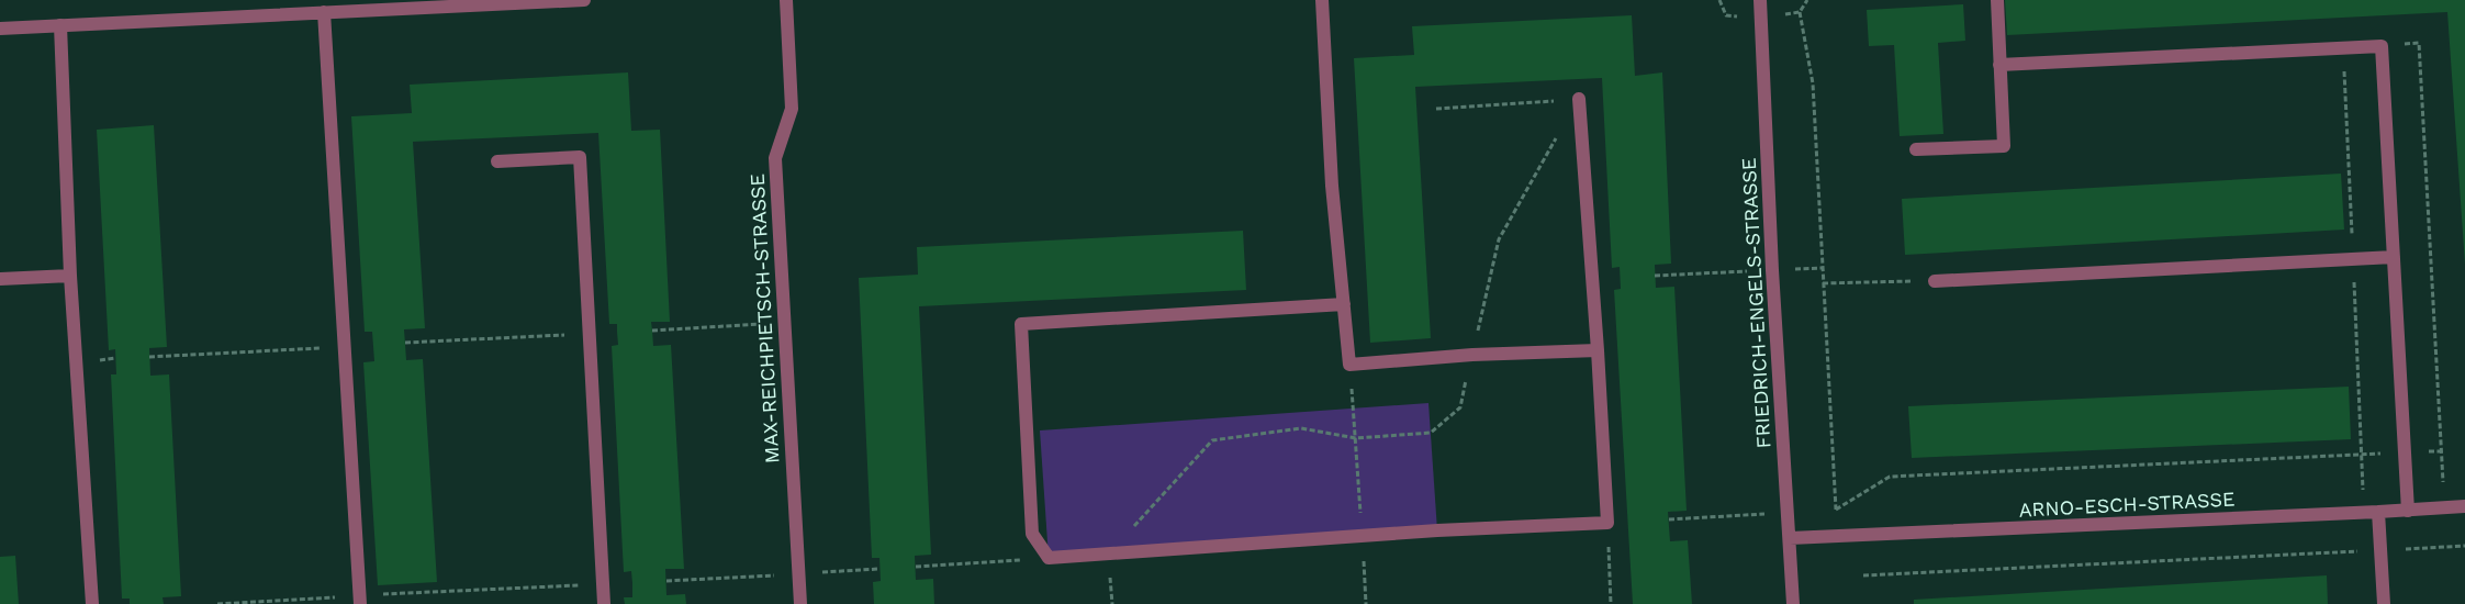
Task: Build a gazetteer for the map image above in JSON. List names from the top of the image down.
{
  "streets": {
    "street": ["FRIEDRICH-ENGELS-STRASSE", "MAX-REICHPIETSCH-STRASSE", "ARNO-ESCH-STRASSE"]
  },
  "crossings": [
    ["FRIEDRICH-ENGELS-STRASSE", "ARNO-ESCH-STRASSE"]
  ]
}
